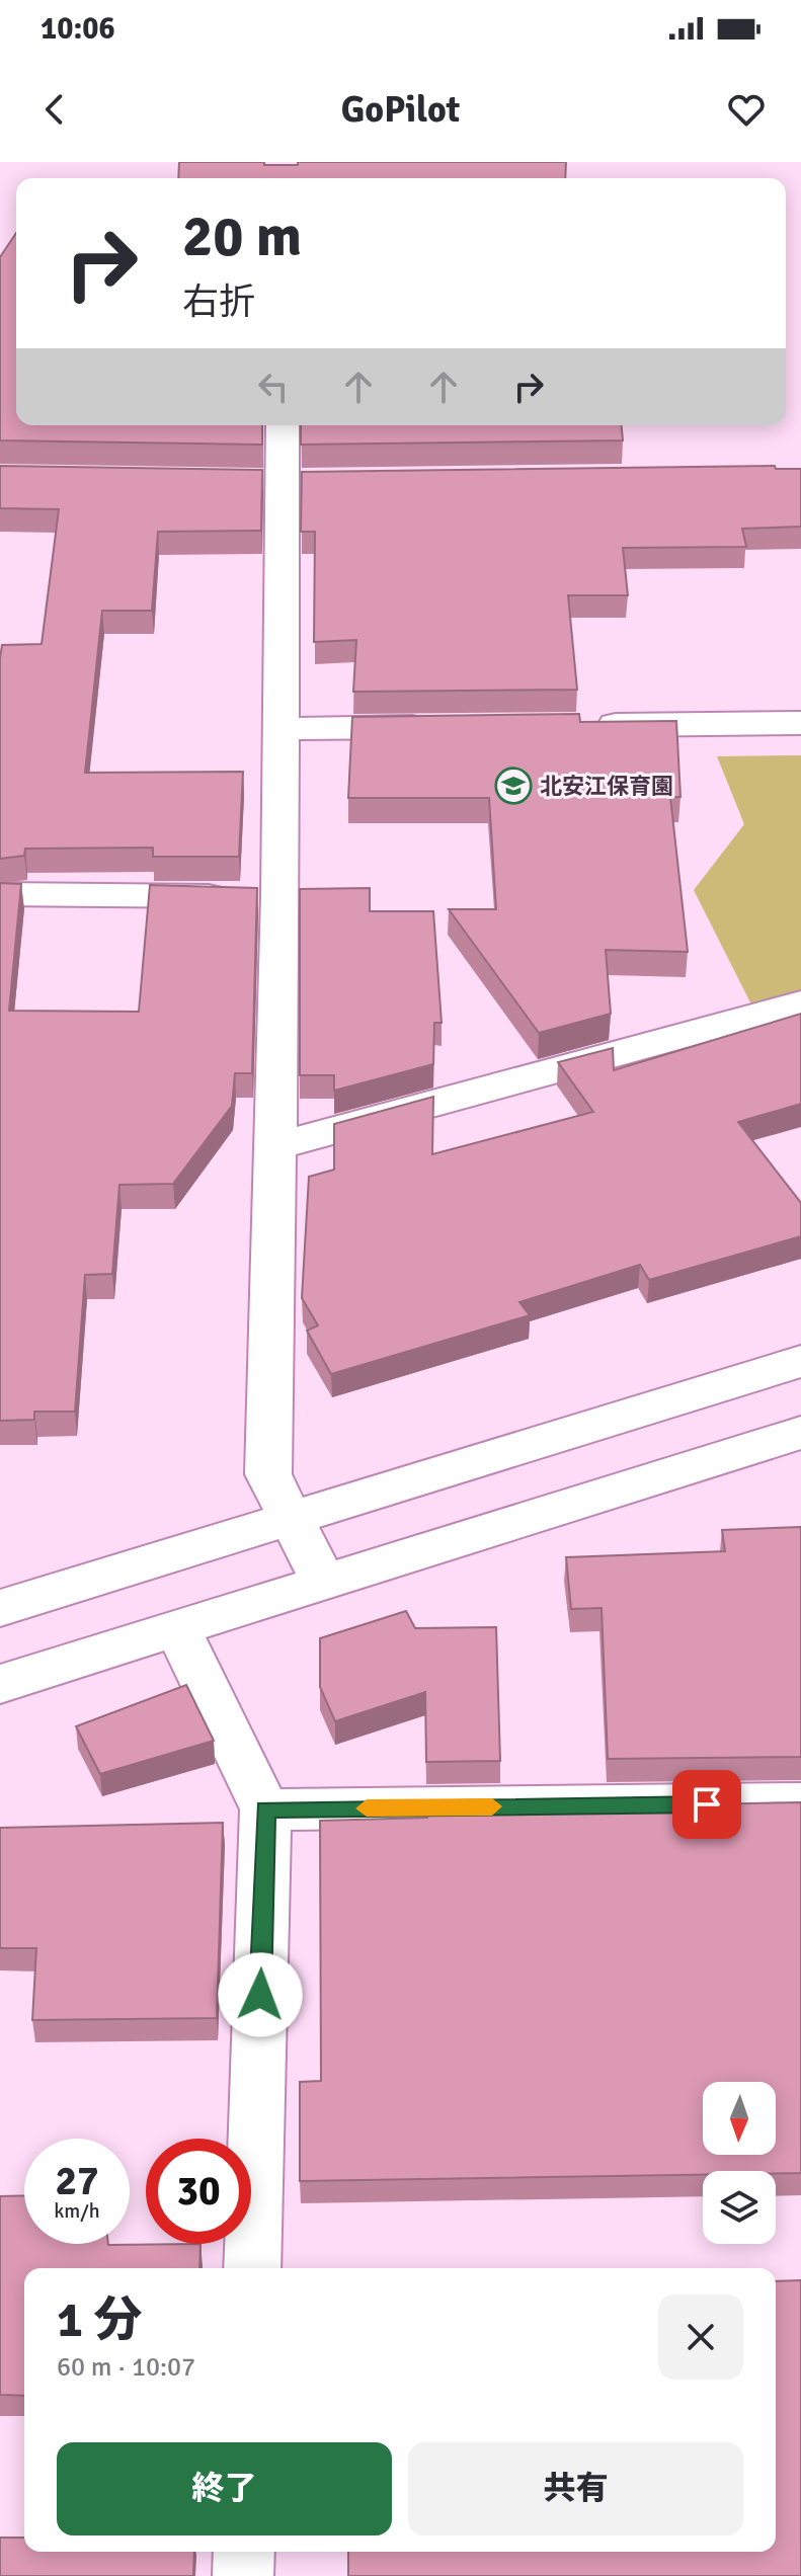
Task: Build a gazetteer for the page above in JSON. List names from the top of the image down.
{
  "places": {
    "school or university": ["北安江保育園"]
  },
  "north": "bottom",
  "page": {
    "status": "10:06",
    "header": "GoPilot",
    "turn": ["20 m", "右折"],
    "speed": "27 km/h",
    "limit": "30",
    "heading": ["1 分", "60 m · 10:07"],
    "buttons": ["終了", "共有"]
  }
}
